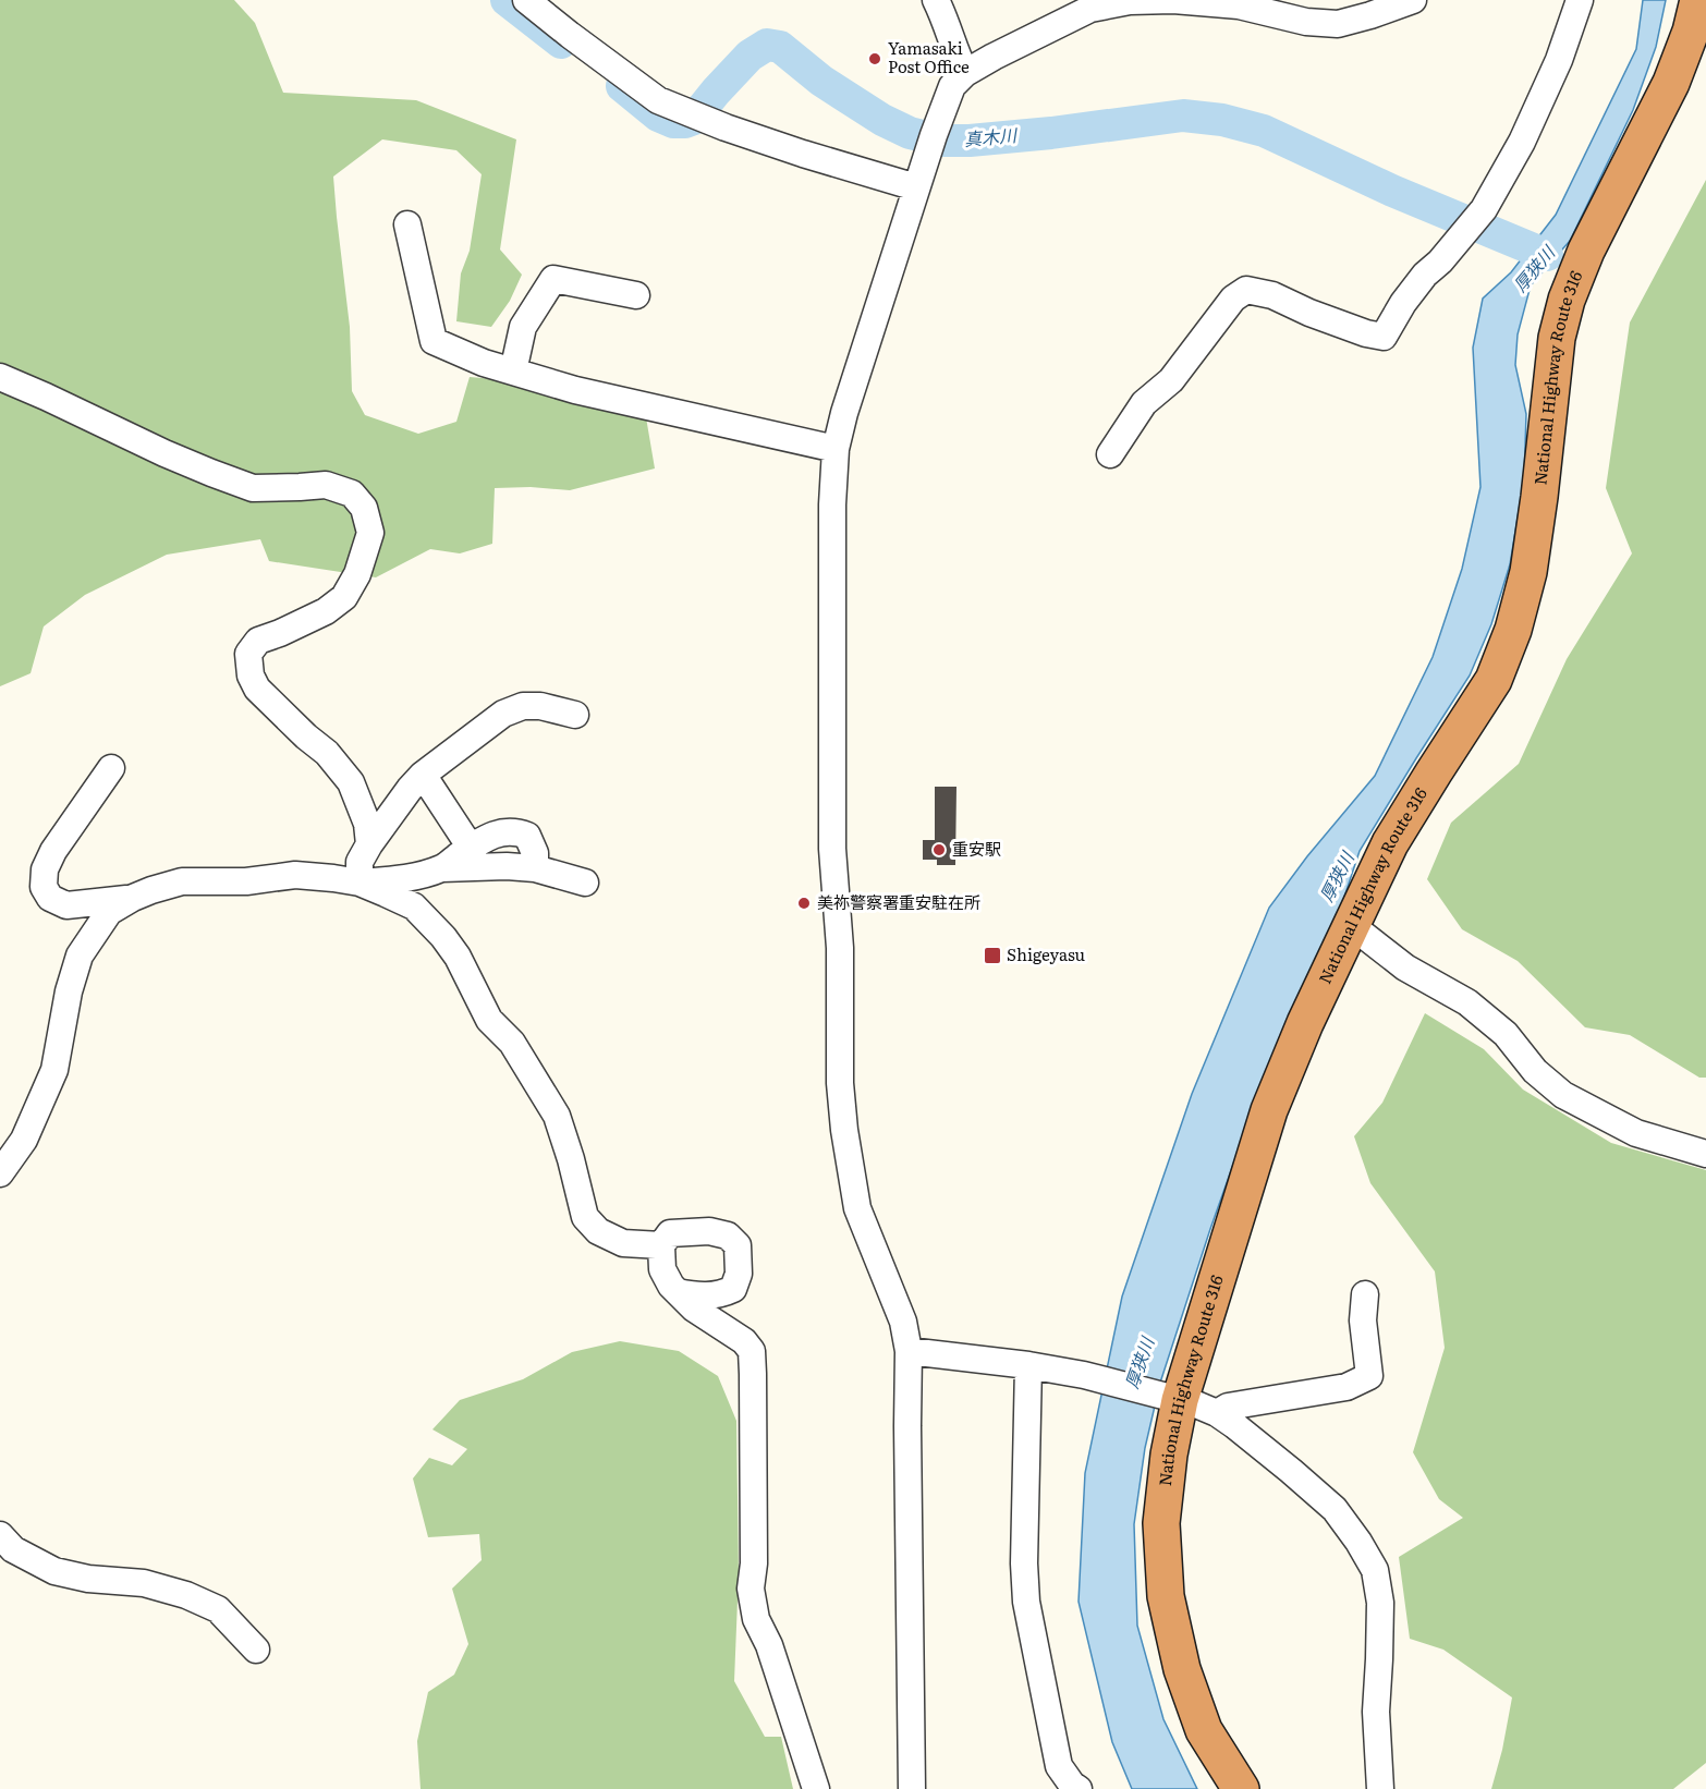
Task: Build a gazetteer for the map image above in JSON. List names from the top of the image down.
{
  "streets": {
    "highway": ["National Highway Route 316"]
  },
  "water": ["真木川", "厚狭川"],
  "places": {
    "other": ["Yamasaki Post Office", "重安駅", "美祢警察署重安駐在所"],
    "transit": ["Shigeyasu"]
  }
}
